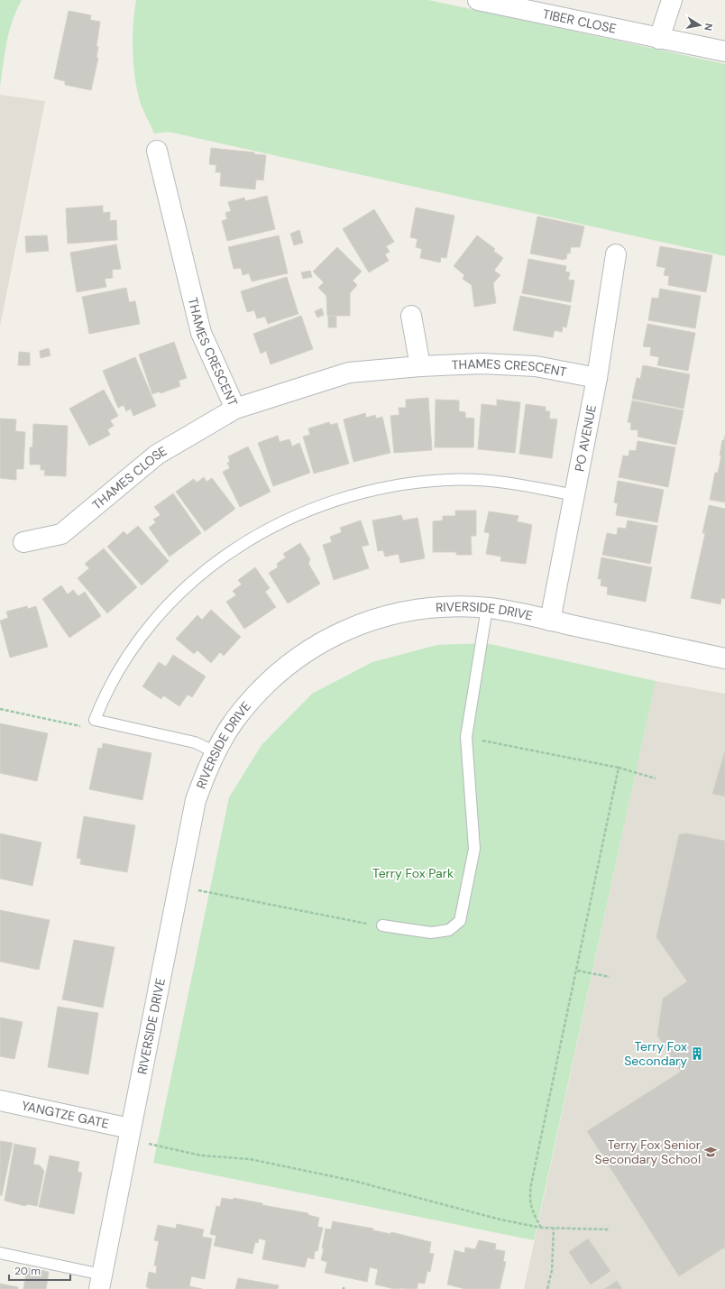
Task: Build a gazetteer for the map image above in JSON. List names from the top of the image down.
{
  "streets": {
    "street": [
      "TIBER CLOSE",
      "THAMES CRESCENT",
      "PO AVENUE",
      "THAMES CLOSE",
      "RIVERSIDE DRIVE",
      "YANGTZE GATE"
    ]
  },
  "crossings": [
    ["THAMES CRESCENT", "PO AVENUE"],
    ["THAMES CRESCENT", "THAMES CLOSE"],
    ["PO AVENUE", "RIVERSIDE DRIVE"],
    ["RIVERSIDE DRIVE", "YANGTZE GATE"]
  ],
  "parks": ["Terry Fox Park"],
  "places": {
    "building": ["Terry Fox Secondary"],
    "school or university": ["Terry Fox Senior Secondary School"]
  },
  "scale_bar": "20 m",
  "north": "right"
}
